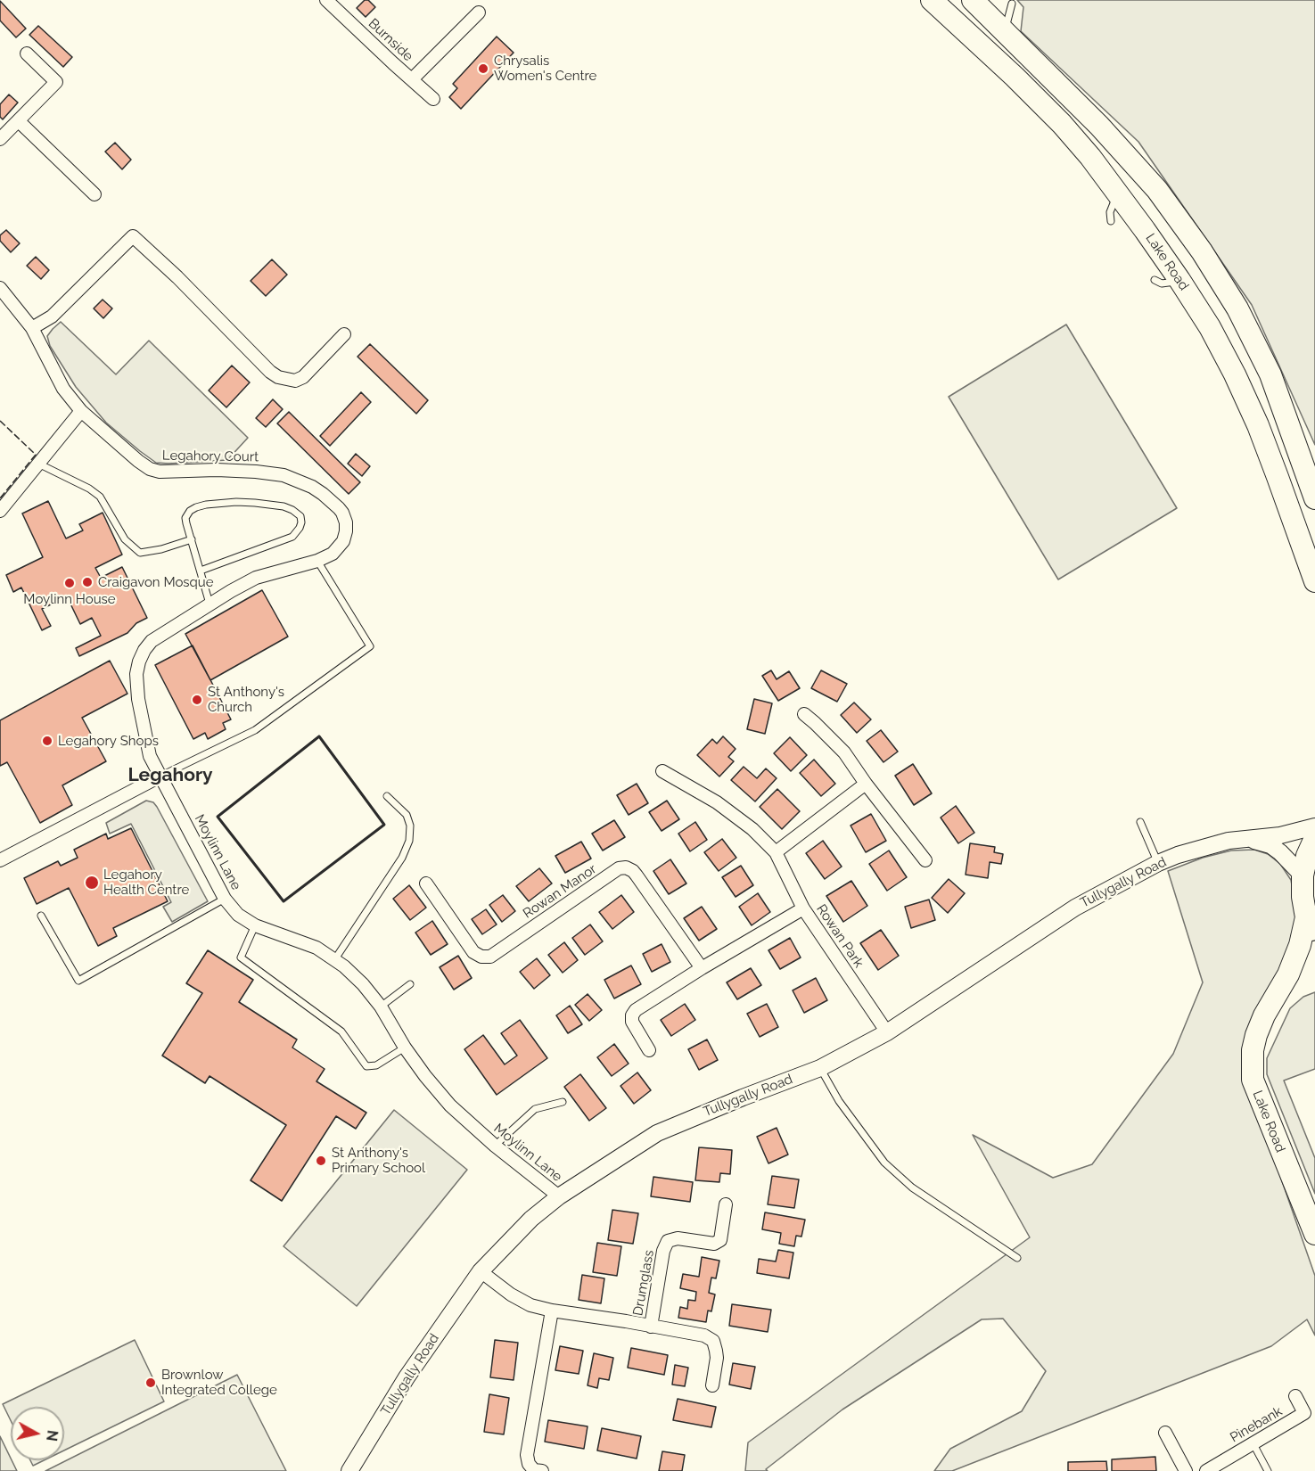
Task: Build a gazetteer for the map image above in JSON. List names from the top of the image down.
{
  "streets": {
    "highway": ["Lake Road"],
    "street": [
      "Burnside",
      "Legahory Court",
      "Moylinn Lane",
      "Tullygally Road",
      "Rowan Manor",
      "Rowan Park",
      "Drumglass",
      "Pinebank"
    ]
  },
  "crossings": [
    ["Legahory Court", "Moylinn Lane"],
    ["Moylinn Lane", "Tullygally Road"],
    ["Tullygally Road", "Rowan Park"],
    ["Tullygally Road", "Drumglass"]
  ],
  "districts": ["Legahory"],
  "places": [
    "Chrysalis Women's Centre",
    "Craigavon Mosque",
    "Moylinn House",
    "St Anthony's Church",
    "Legahory Shops",
    "Legahory Health Centre",
    "St Anthony's Primary School",
    "Brownlow Integrated College"
  ],
  "north": "right"
}
